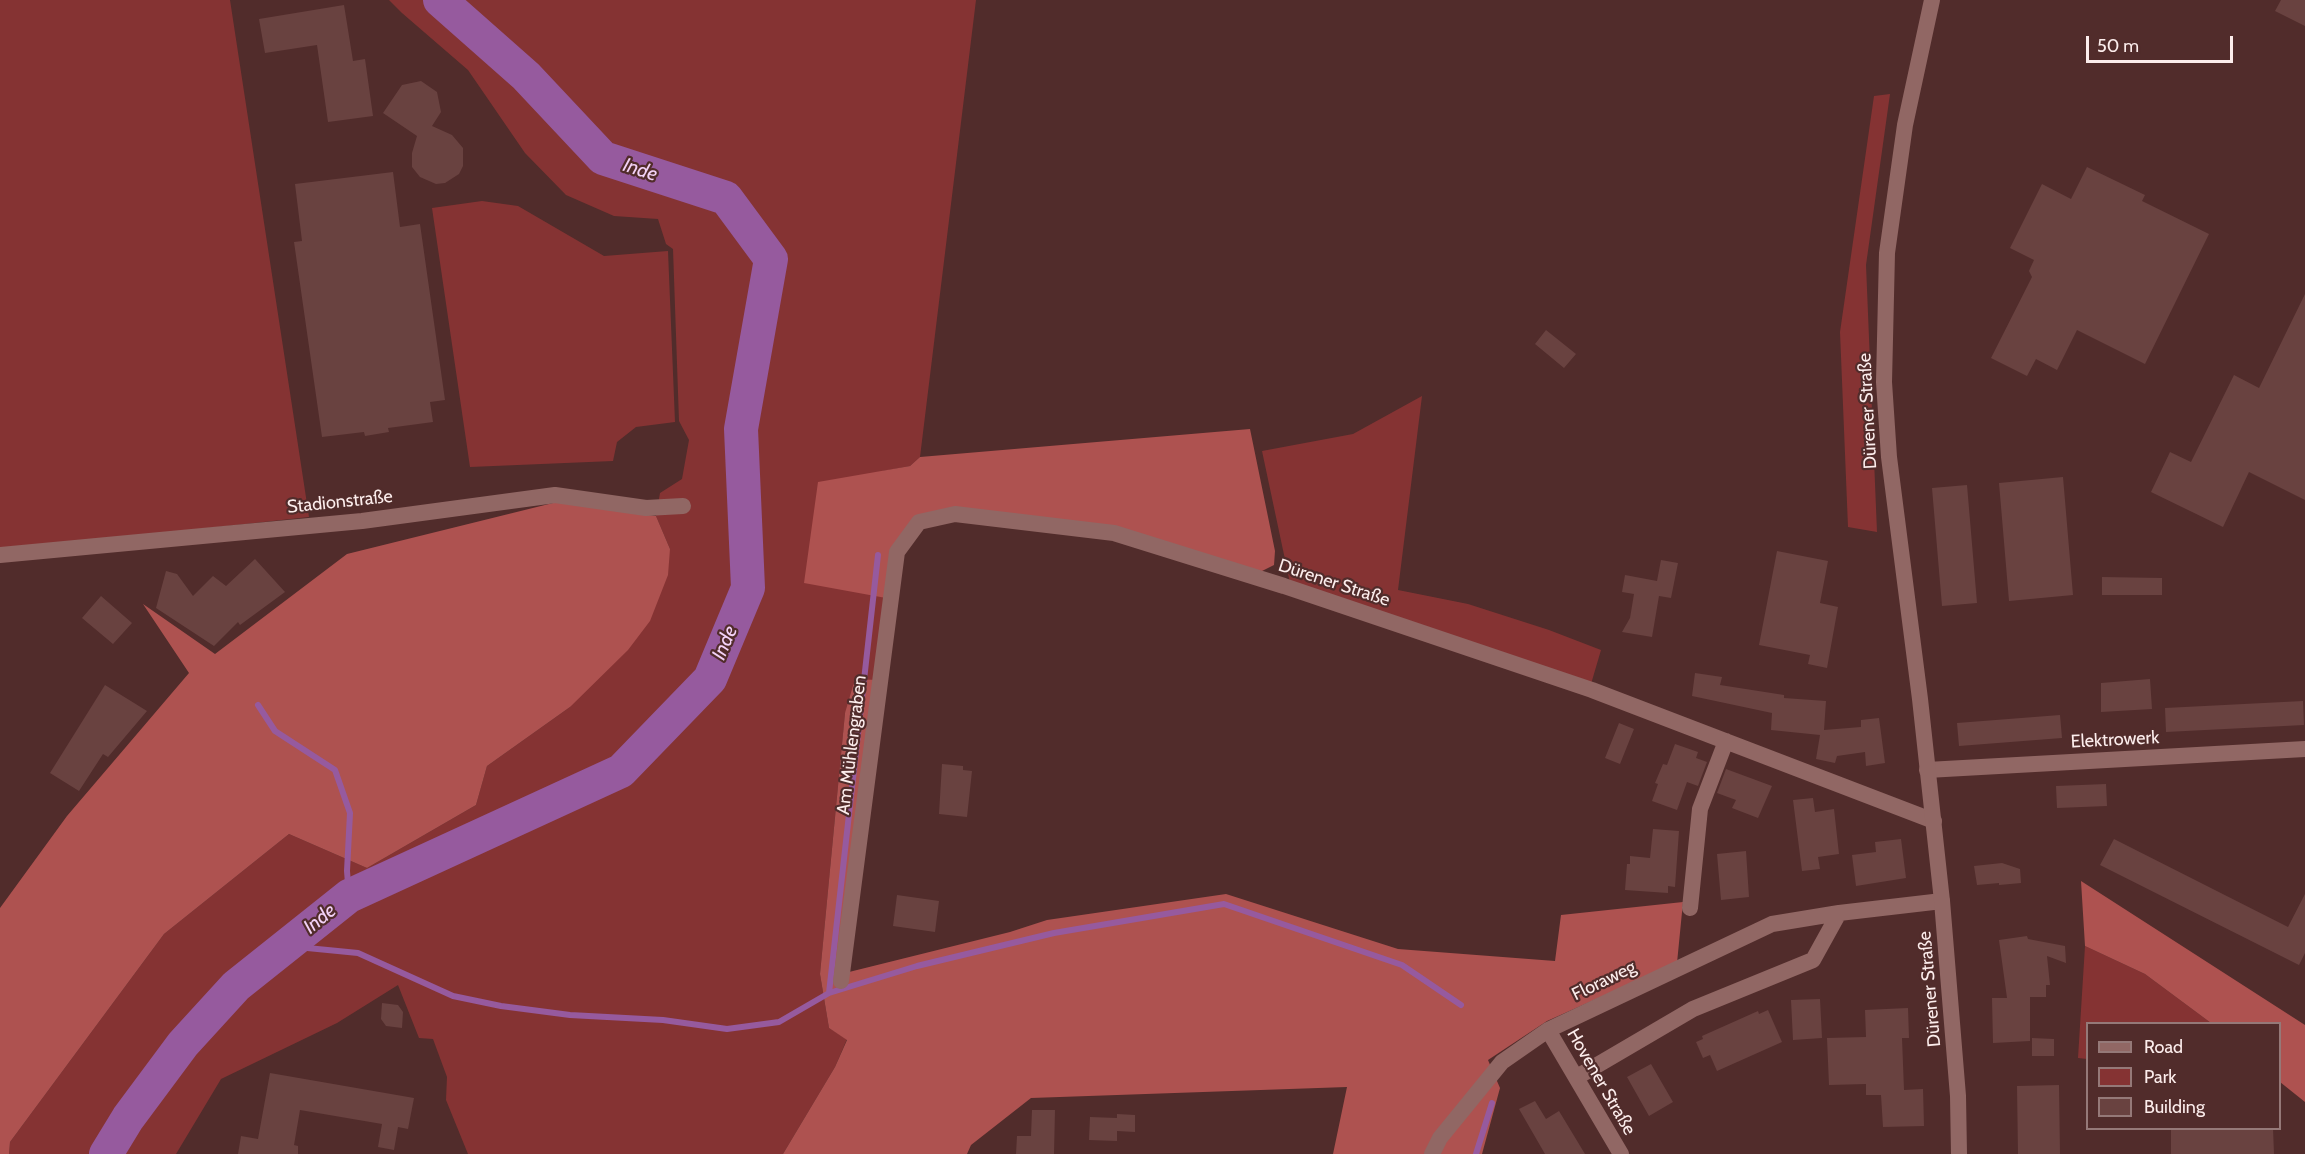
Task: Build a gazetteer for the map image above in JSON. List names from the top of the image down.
{
  "streets": {
    "street": [
      "Dürener Straße",
      "Stadionstraße",
      "Elektrowerk",
      "Am Mühlengraben",
      "Floraweg",
      "Hovener Straße"
    ]
  },
  "crossings": [
    ["Dürener Straße", "Elektrowerk"],
    ["Dürener Straße", "Am Mühlengraben"],
    ["Dürener Straße", "Floraweg"],
    ["Floraweg", "Hovener Straße"]
  ],
  "water": ["Inde"],
  "legend": ["Road", "Park", "Building"],
  "scale_bar": "50 m"
}
